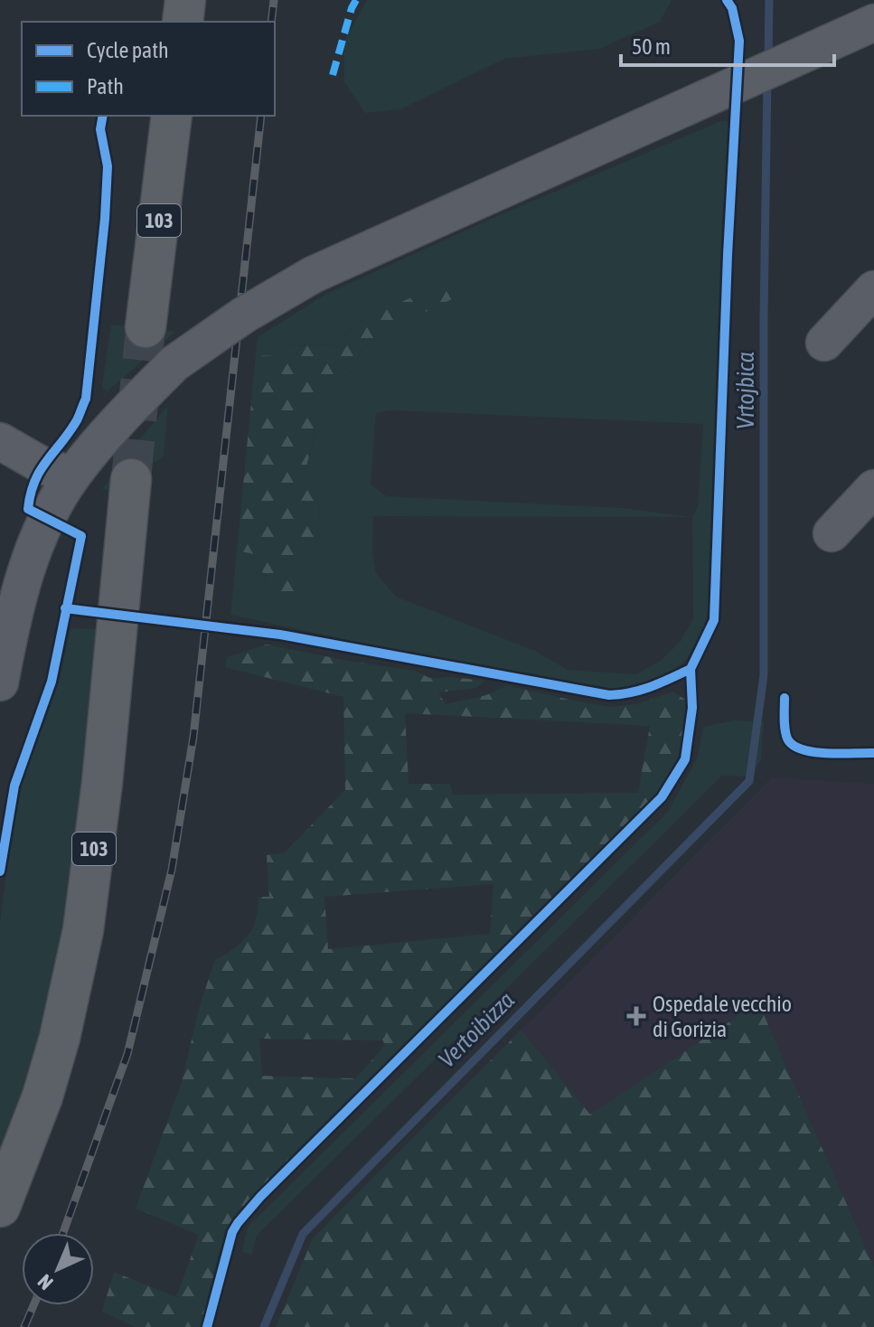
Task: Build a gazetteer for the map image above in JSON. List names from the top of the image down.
{
  "streets": {
    "main road": ["103"]
  },
  "water": ["Vrtojbica", "Vertoibizza"],
  "places": {
    "health": ["Ospedale vecchio di Gorizia"]
  },
  "legend": ["Cycle path", "Path"],
  "scale_bar": "50 m",
  "north": "bottom left"
}
